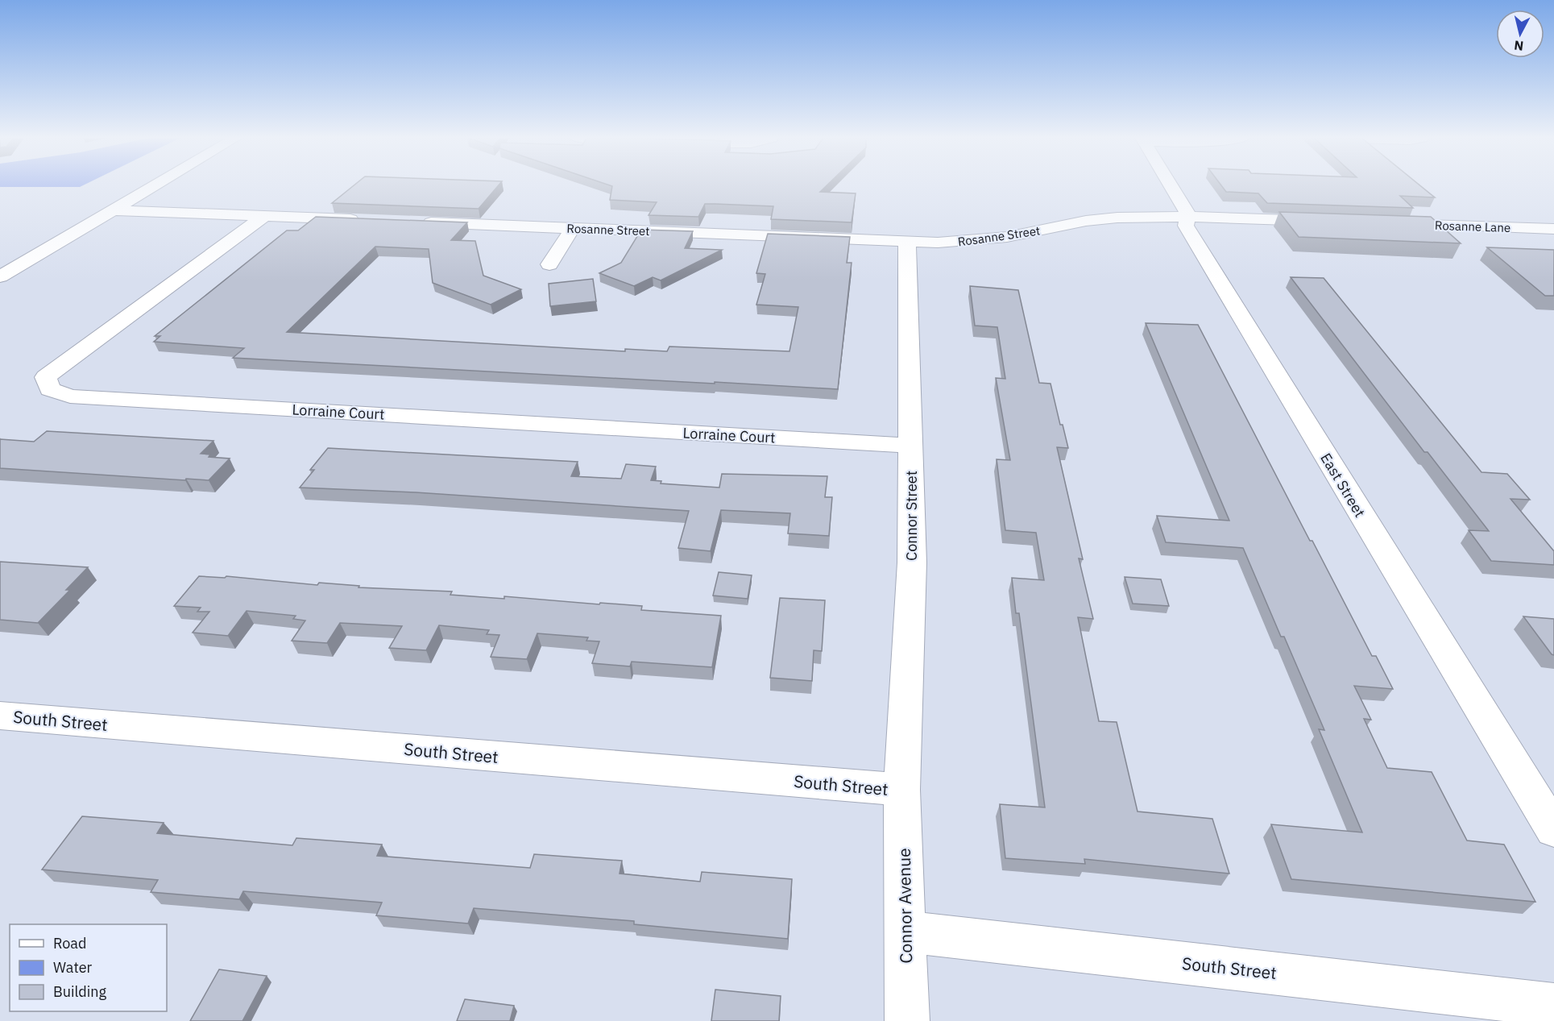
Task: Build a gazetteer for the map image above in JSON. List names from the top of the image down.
{
  "streets": {
    "street": [
      "Rosanne Lane",
      "Rosanne Street",
      "Lorraine Court",
      "East Street",
      "Connor Street",
      "South Street",
      "Connor Avenue"
    ]
  },
  "crossings": [
    ["Rosanne Street", "East Street"],
    ["Rosanne Street", "Connor Street"],
    ["Lorraine Court", "Connor Street"],
    ["Connor Street", "South Street"],
    ["Connor Street", "Connor Avenue"],
    ["South Street", "Connor Avenue"]
  ],
  "legend": ["Road", "Water", "Building"],
  "north": "bottom"
}
